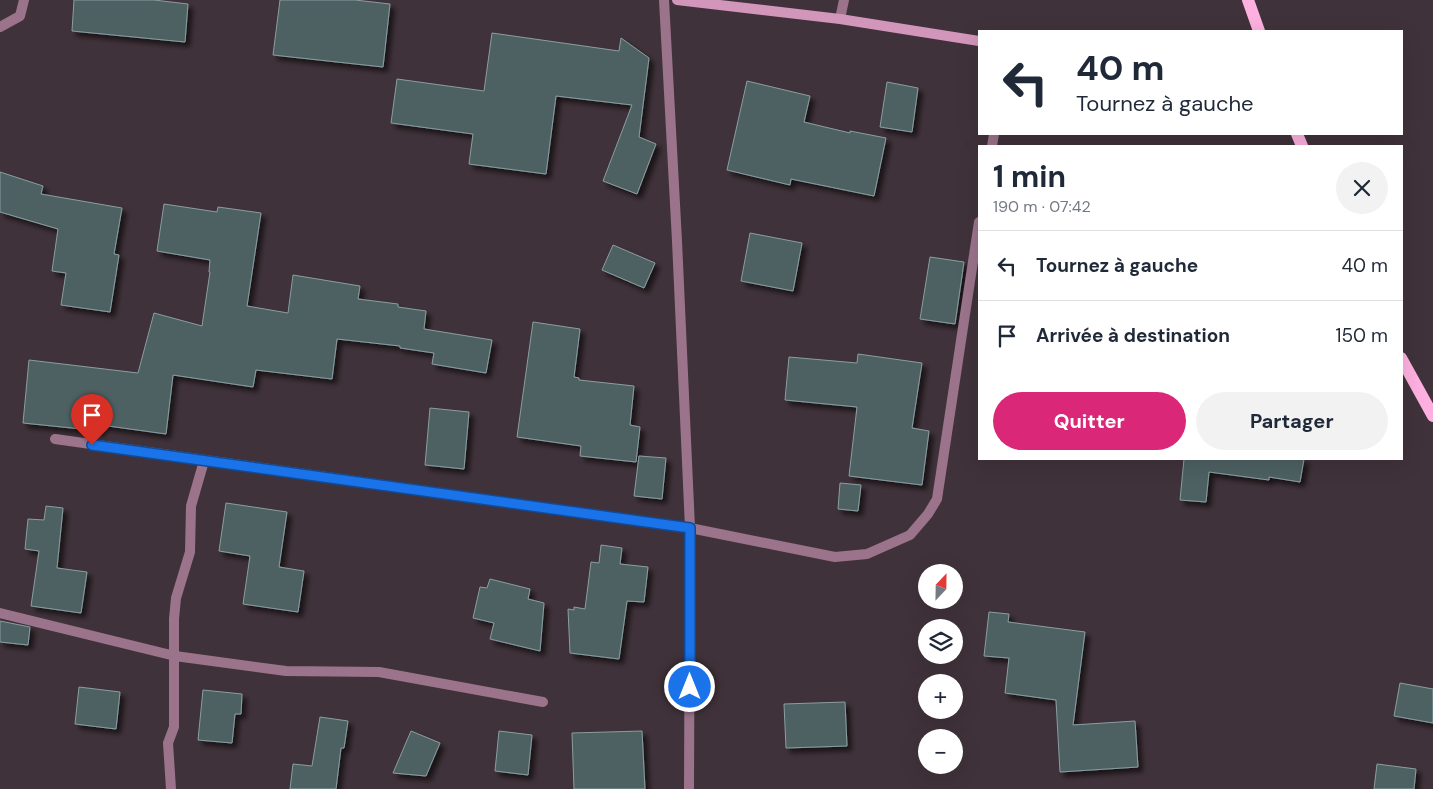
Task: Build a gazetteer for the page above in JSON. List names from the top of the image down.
{
  "north": "top",
  "page": {
    "turn": ["40 m", "Tournez à gauche"],
    "heading": ["1 min", "190 m · 07:42"],
    "list": [
      {
        "name": "Tournez à gauche",
        "value": "40 m"
      },
      {
        "name": "Arrivée à destination",
        "value": "150 m"
      }
    ],
    "buttons": ["Quitter", "Partager"],
    "map_buttons": ["+", "−"]
  }
}
